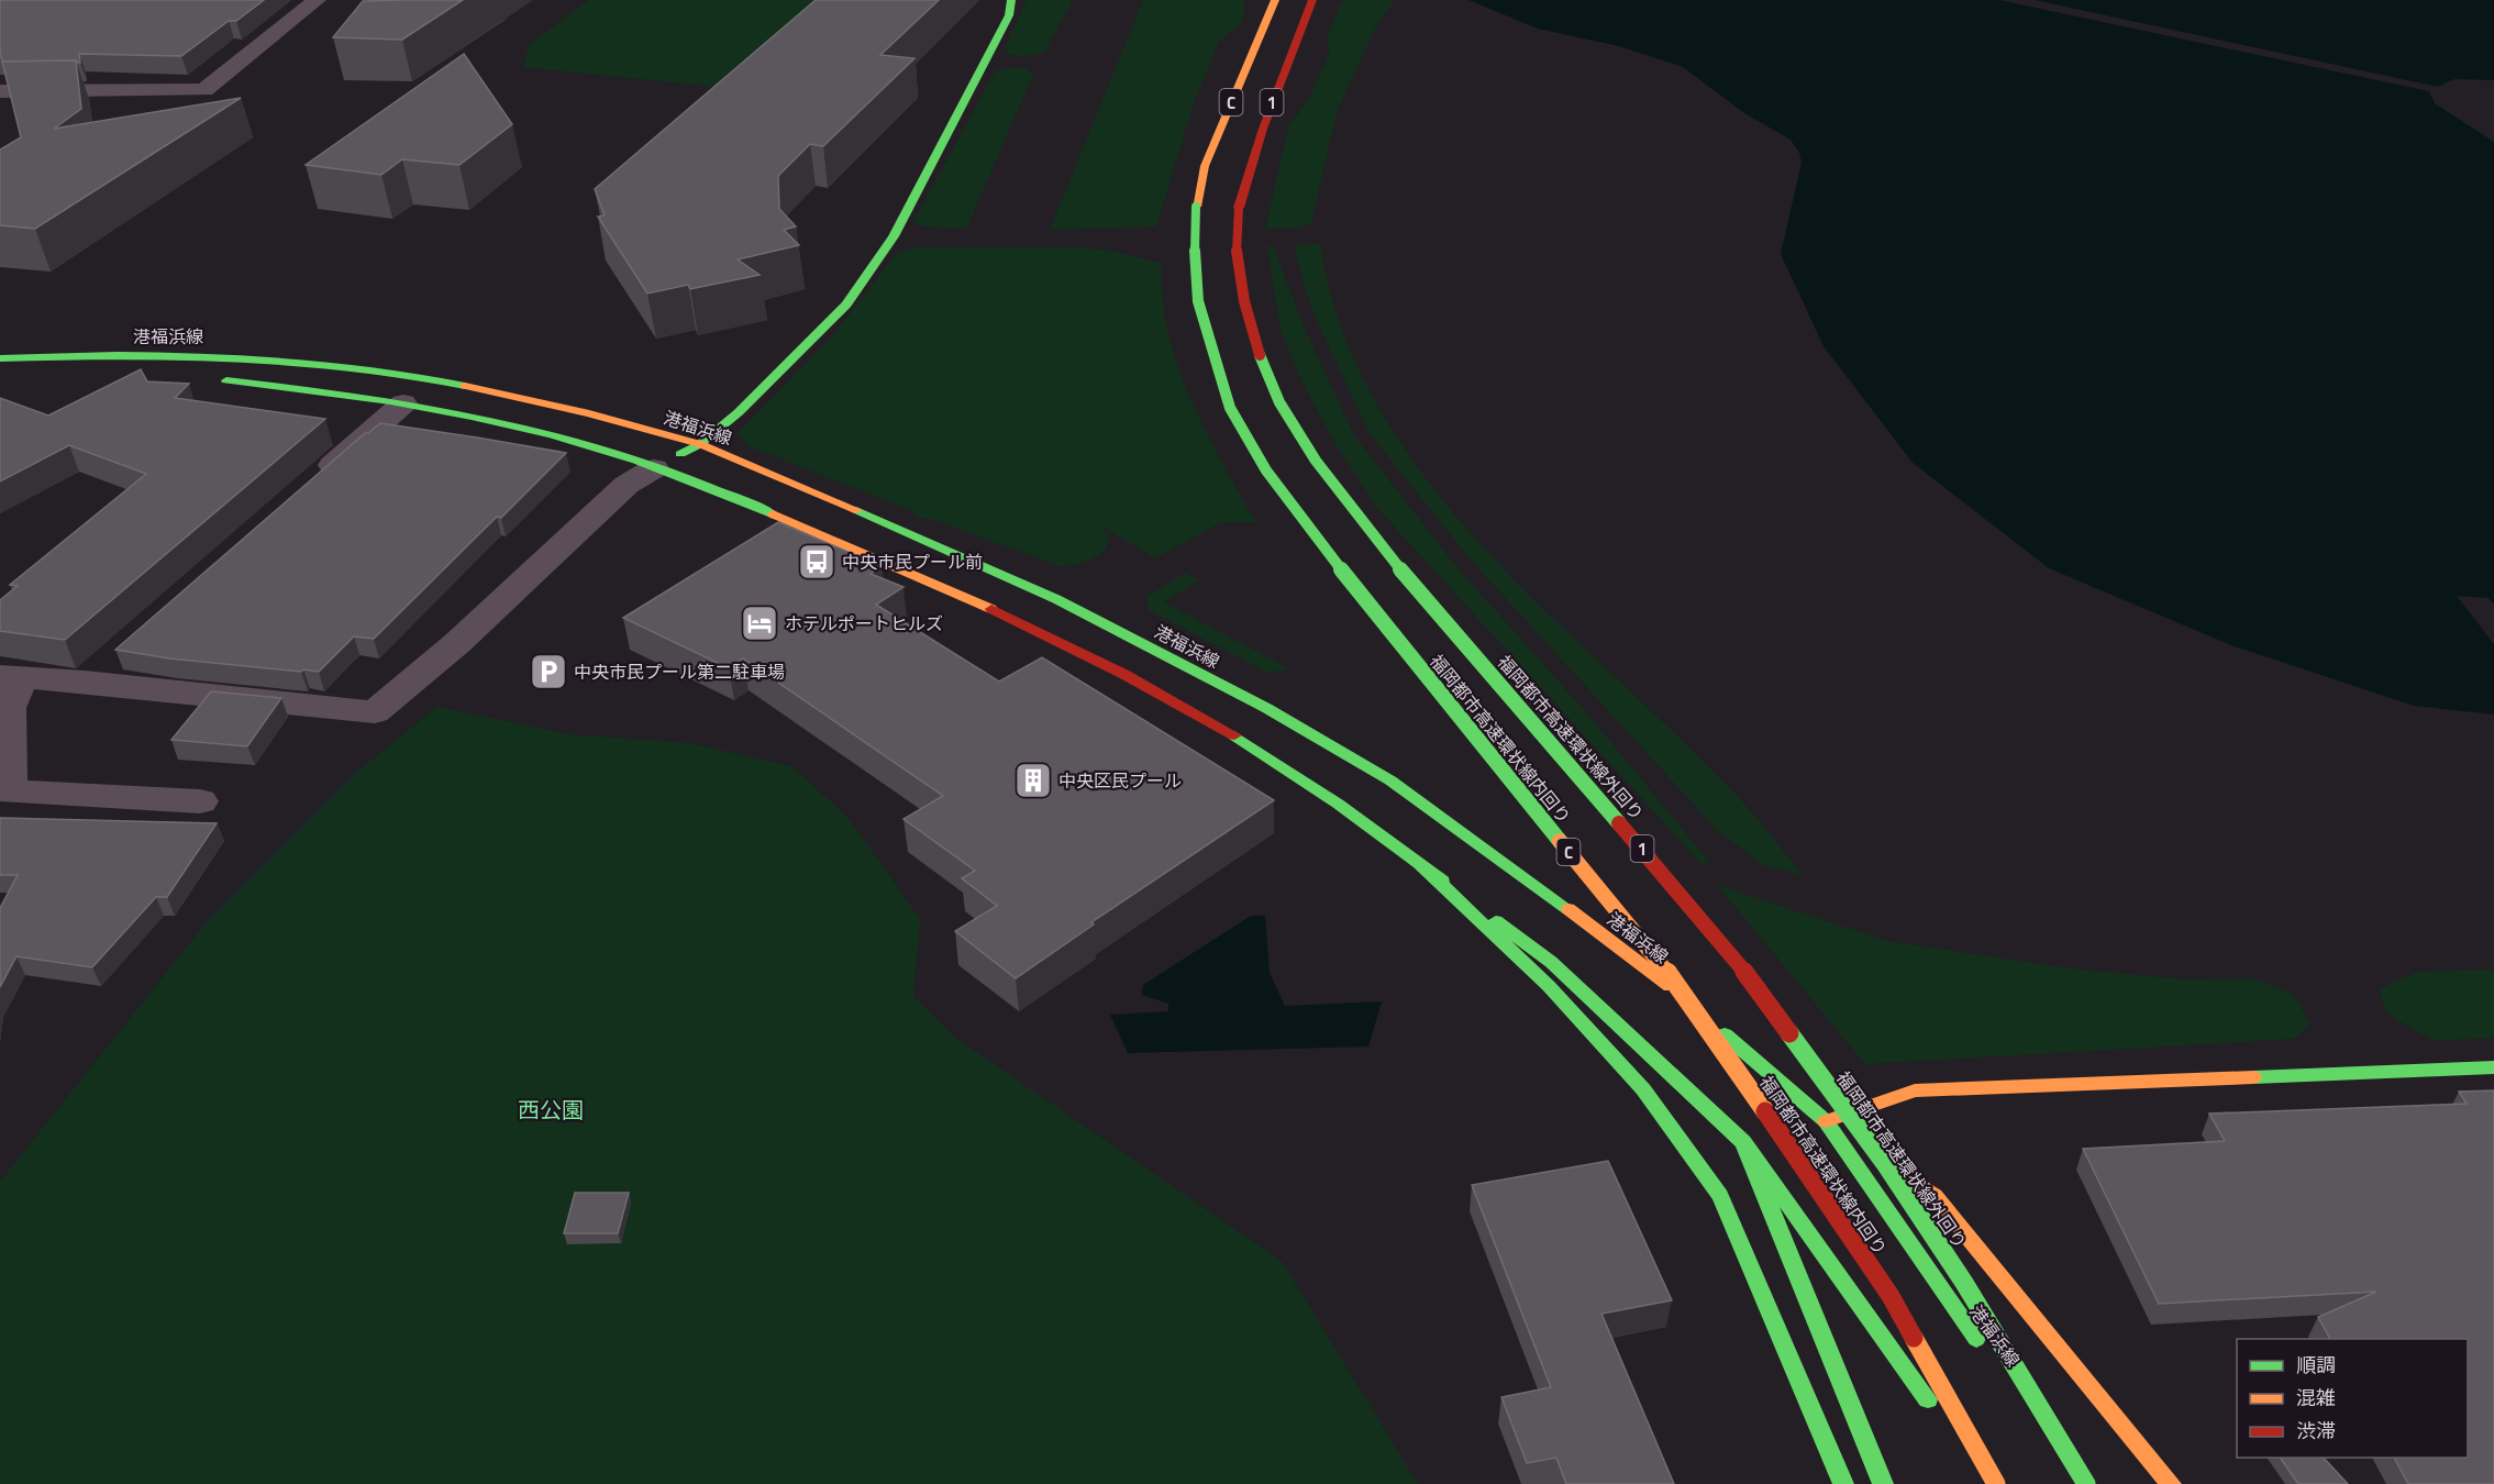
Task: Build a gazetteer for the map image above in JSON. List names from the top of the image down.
{
  "streets": {
    "main road": [
      "C",
      "1",
      "港福浜線",
      "福岡都市高速環状線外回り",
      "福岡都市高速環状線内回り"
    ]
  },
  "parks": ["西公園"],
  "places": {
    "bus stop": ["中央市民プール前"],
    "hotel": ["ホテルポートヒルズ"],
    "parking": ["中央市民プール第二駐車場"],
    "building": ["中央区民プール"]
  },
  "legend": ["順調", "混雑", "渋滞"]
}
